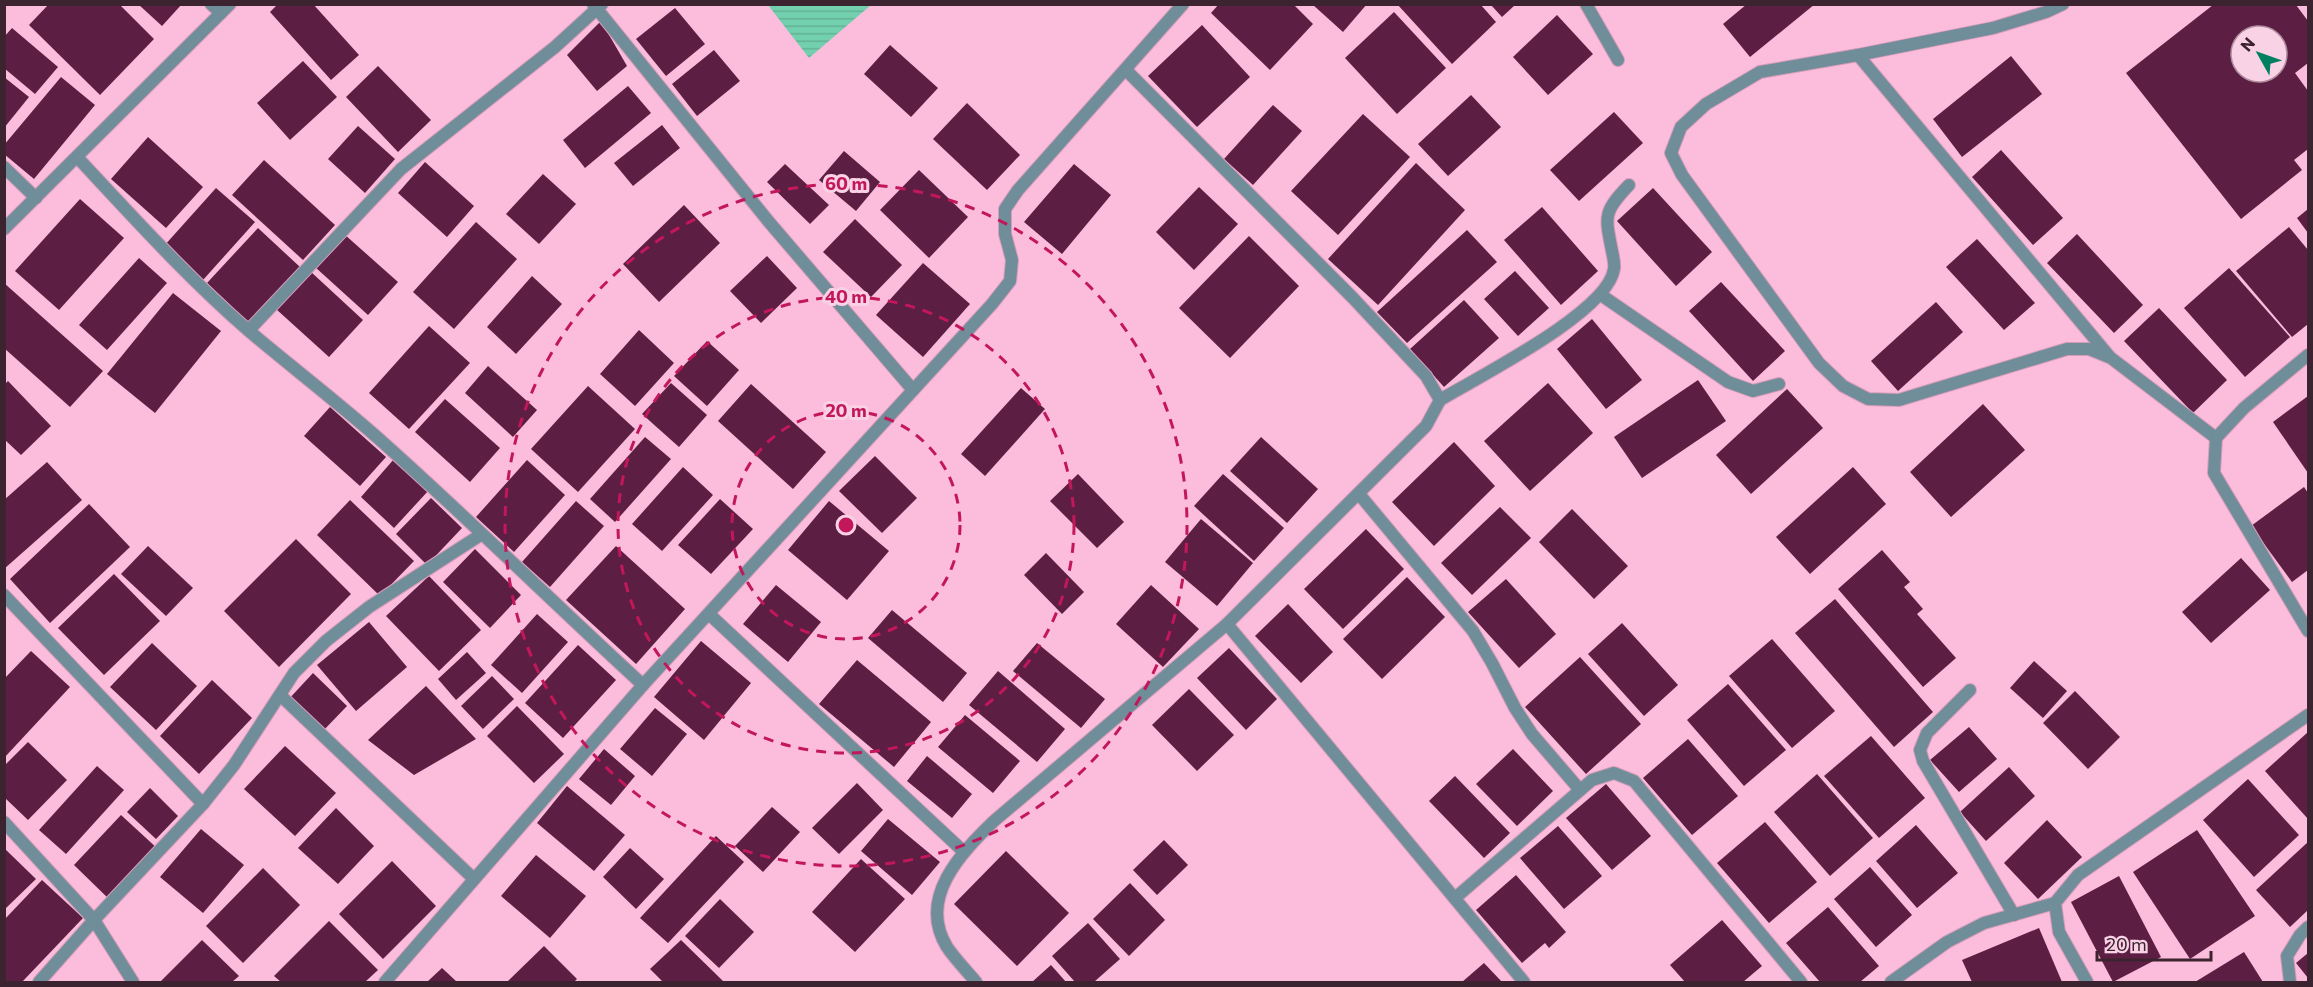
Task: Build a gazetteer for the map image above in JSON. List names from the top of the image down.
{
  "scale_bar": "20 m",
  "north": "top left",
  "rings": ["60 m", "40 m", "20 m"]
}
